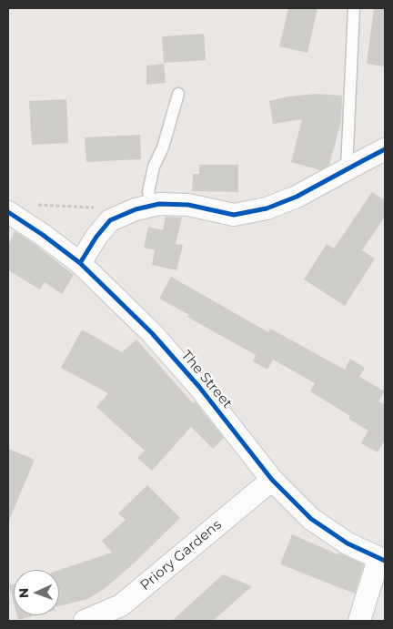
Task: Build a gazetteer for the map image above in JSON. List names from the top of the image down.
{
  "streets": {
    "street": ["The Street", "Priory Gardens"]
  },
  "crossings": [
    ["The Street", "Priory Gardens"]
  ],
  "north": "left"
}
